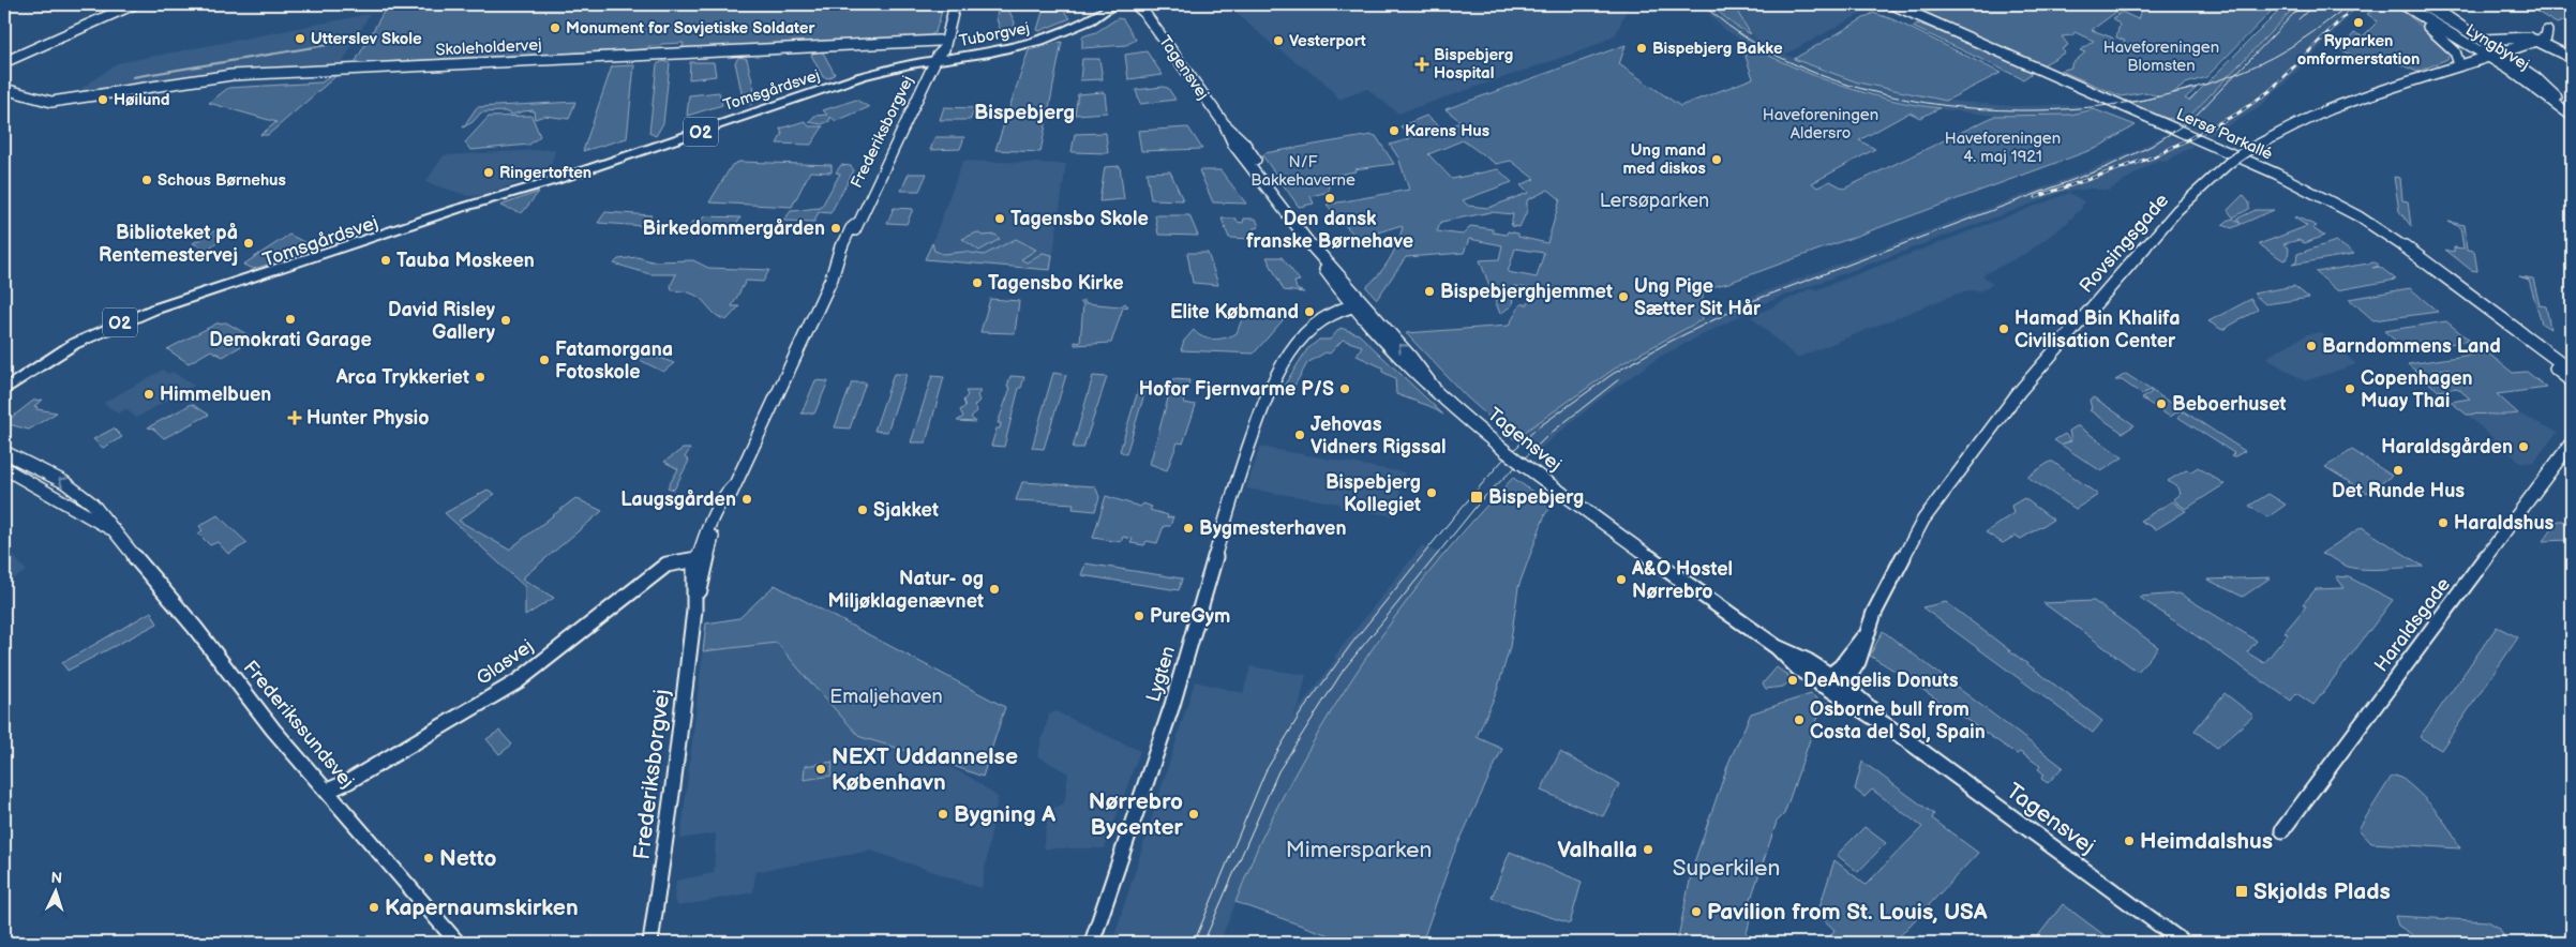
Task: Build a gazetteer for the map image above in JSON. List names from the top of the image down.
{
  "streets": {
    "main road": ["Tuborgvej", "Tomsgårdsvej", "O2"],
    "street": [
      "Skoleholdervej",
      "Lyngbyvej",
      "Tagensvej",
      "Frederiksborgvej",
      "Lersø Parkallé",
      "Rovsingsgade",
      "Haraldsgade",
      "Glasvej",
      "Lygten",
      "Frederikssundsvej"
    ]
  },
  "crossings": [
    ["Tuborgvej", "Tomsgårdsvej"],
    ["Tuborgvej", "Frederiksborgvej"],
    ["Skoleholdervej", "Frederiksborgvej"],
    ["Lyngbyvej", "Rovsingsgade"],
    ["Tagensvej", "Rovsingsgade"],
    ["Tagensvej", "Lygten"],
    ["Tomsgårdsvej", "Frederiksborgvej"],
    ["Frederiksborgvej", "Glasvej"],
    ["Glasvej", "Frederikssundsvej"]
  ],
  "districts": ["Bispebjerg"],
  "parks": [
    "Haveforeningen Blomsten",
    "Haveforeningen Aldersro",
    "Haveforeningen 4. maj 1921",
    "N/F Bakkehaverne",
    "Lersøparken",
    "Emaljehaven",
    "Mimersparken",
    "Superkilen"
  ],
  "places": {
    "other": [
      "Ryparken omformerstation",
      "Monument for Sovjetiske Soldater",
      "Utterslev Skole",
      "Vesterport",
      "Bispebjerg Bakke",
      "Høilund",
      "Karens Hus",
      "Ung mand med diskos",
      "Ringertoften",
      "Schous Børnehus",
      "Den dansk franske Børnehave",
      "Tagensbo Skole",
      "Birkedommergården",
      "Biblioteket på Rentemestervej",
      "Tauba Moskeen",
      "Tagensbo Kirke",
      "Bispebjerghjemmet",
      "Ung Pige Sætter Sit Hår",
      "Elite Købmand",
      "Demokrati Garage",
      "David Risley Gallery",
      "Hamad Bin Khalifa Civilisation Center",
      "Barndommens Land",
      "Fatamorgana Fotoskole",
      "Arca Trykkeriet",
      "Hofor Fjernvarme P/S",
      "Copenhagen Muay Thai",
      "Himmelbuen",
      "Beboerhuset",
      "Jehovas Vidners Rigssal",
      "Haraldsgården",
      "Det Runde Hus",
      "Bispebjerg Kollegiet",
      "Laugsgården",
      "Sjakket",
      "Haraldshus",
      "Bygmesterhaven",
      "A&O Hostel Nørrebro",
      "Natur- og Miljøklagenævnet",
      "PureGym",
      "DeAngelis Donuts",
      "Osborne bull from Costa del Sol, Spain",
      "NEXT Uddannelse København",
      "Bygning A",
      "Nørrebro Bycenter",
      "Heimdalshus",
      "Valhalla",
      "Netto",
      "Kapernaumskirken",
      "Pavilion from St. Louis, USA"
    ],
    "health": ["Bispebjerg Hospital", "Hunter Physio"],
    "transit": ["Bispebjerg", "Skjolds Plads"]
  },
  "north": "top"
}
